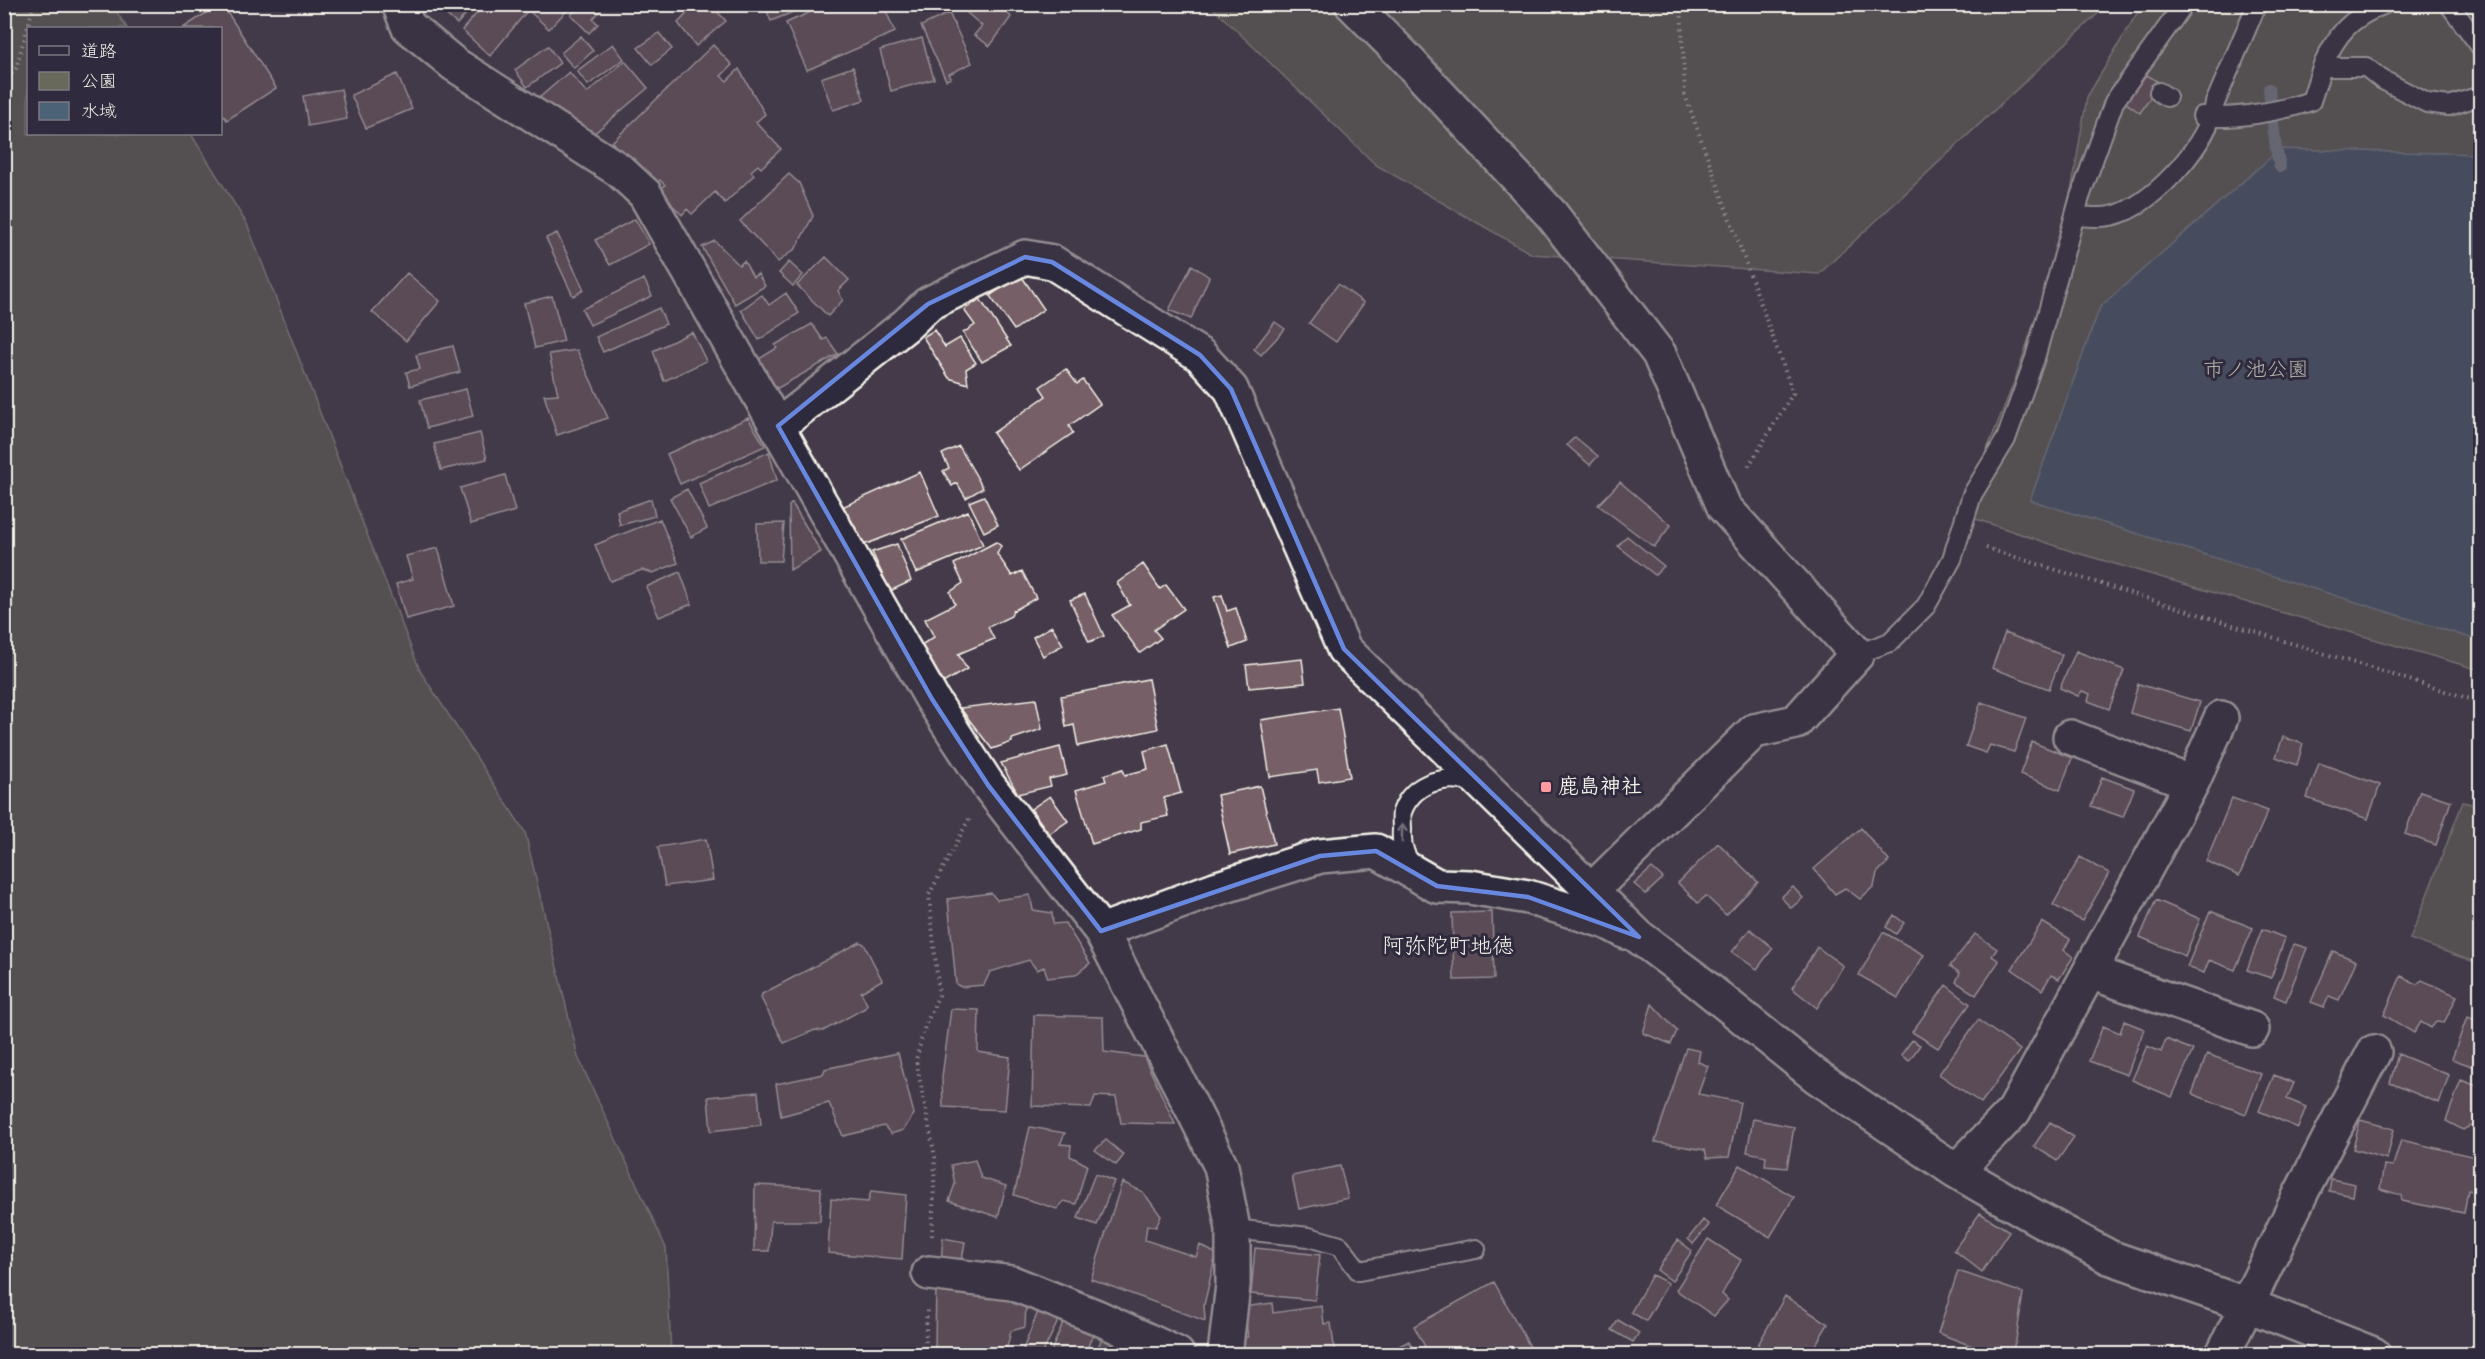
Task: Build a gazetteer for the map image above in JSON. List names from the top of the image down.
{
  "districts": ["阿弥陀町地徳"],
  "parks": ["市ノ池公園"],
  "places": {
    "transit": ["鹿島神社"]
  },
  "legend": ["道路", "公園", "水域"]
}
